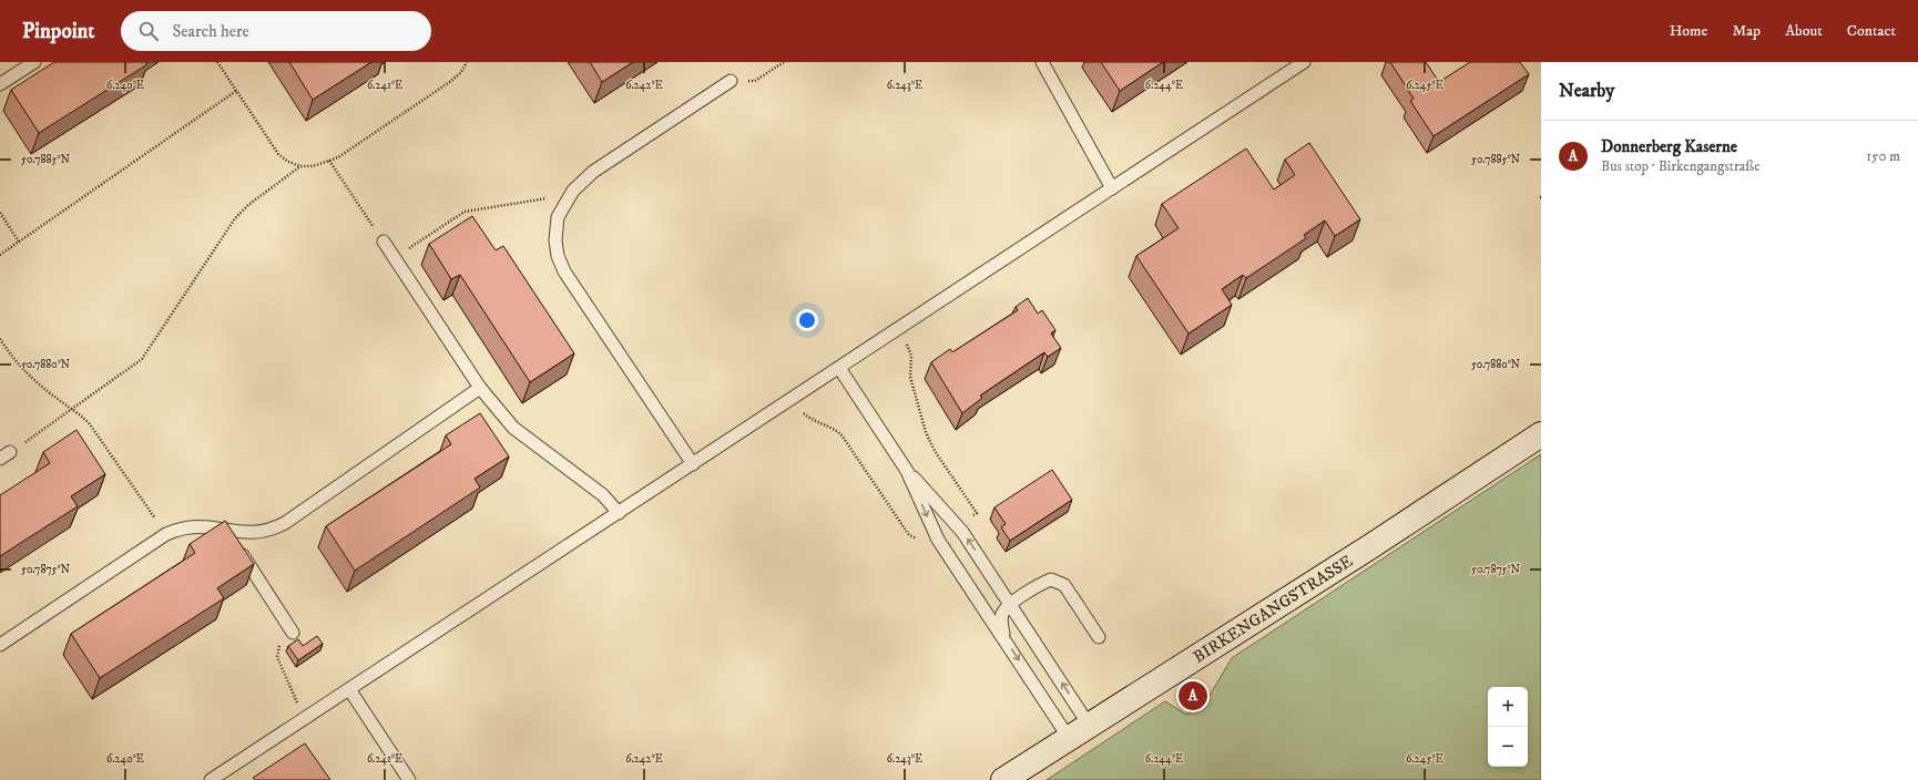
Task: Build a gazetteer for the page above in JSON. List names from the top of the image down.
{
  "streets": {
    "street": ["BIRKENGANGSTRASSE"]
  },
  "page": {
    "header": "Pinpoint",
    "search": "Search here",
    "nav": [
      "Home",
      "Map",
      "About",
      "Contact"
    ],
    "heading": "Nearby",
    "list": [
      {
        "mark": "A",
        "name": "Donnerberg Kaserne",
        "note": "Bus stop · Birkengangstraße",
        "value": "150 m"
      }
    ],
    "pins": "A",
    "map_buttons": ["+", "−"]
  },
  "coordinates": [
    "6.240°E",
    "6.241°E",
    "6.242°E",
    "6.243°E",
    "6.244°E",
    "6.245°E",
    "50.7885°N",
    "50.7880°N",
    "50.7875°N"
  ]
}
